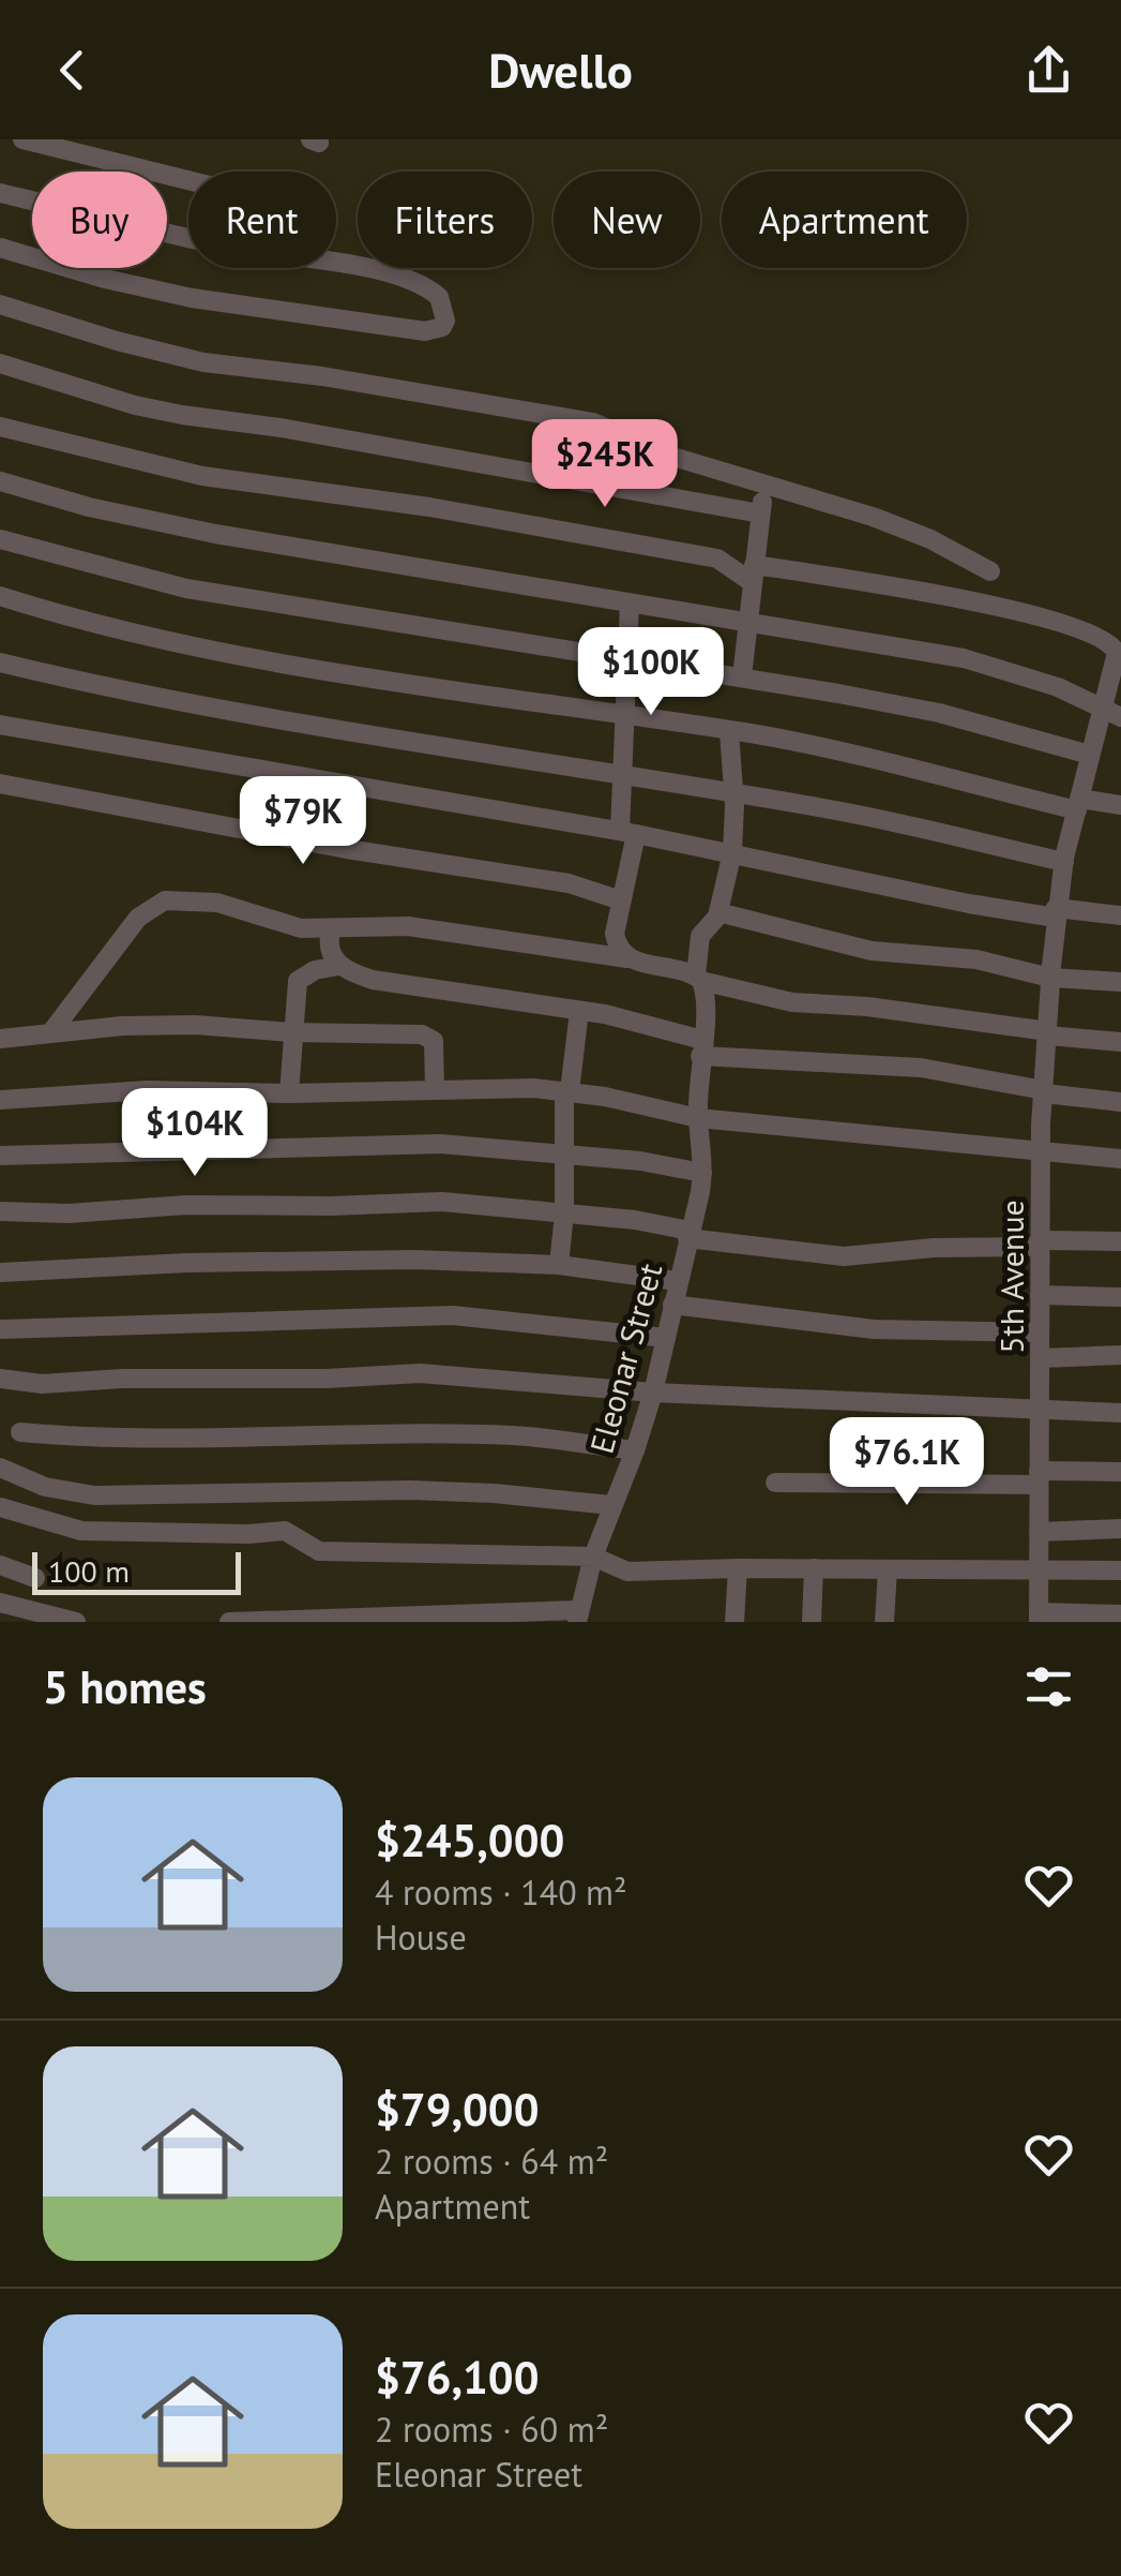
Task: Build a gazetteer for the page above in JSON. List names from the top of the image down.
{
  "streets": {
    "street": ["5th Avenue", "Eleonar Street"]
  },
  "scale_bar": "100 m",
  "page": {
    "header": "Dwello",
    "chip": [
      "Buy",
      "Rent",
      "Filters",
      "New",
      "Apartment"
    ],
    "price": [
      "$245K",
      "$100K",
      "$79K",
      "$104K",
      "$76.1K"
    ],
    "scale": "100 m",
    "heading": "5 homes",
    "list": [
      {
        "name": "$245,000",
        "note": "4 rooms · 140 m² · House"
      },
      {
        "name": "$79,000",
        "note": "2 rooms · 64 m² · Apartment"
      },
      {
        "name": "$76,100",
        "note": "2 rooms · 60 m² · Eleonar Street"
      }
    ]
  }
}
